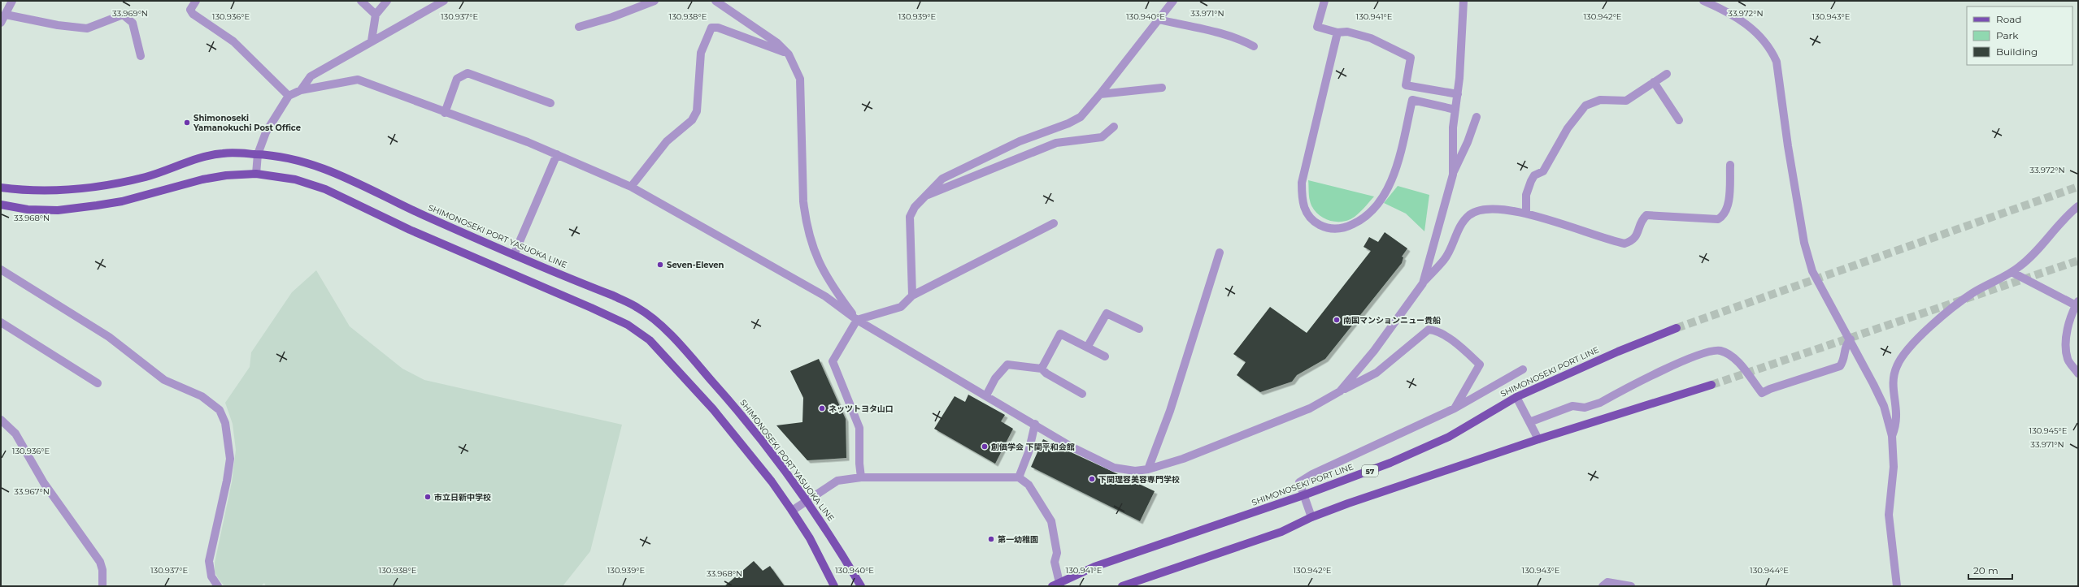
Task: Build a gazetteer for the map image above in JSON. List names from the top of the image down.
{
  "streets": {
    "main road": ["SHIMONOSEKI PORT YASUOKA LINE", "SHIMONOSEKI PORT LINE", "57"]
  },
  "places": [
    "Shimonoseki Yamanokuchi Post Office",
    "Seven-Eleven",
    "南国マンションニュー貴船",
    "ネッツトヨタ山口",
    "創価学会 下関平和会館",
    "下関理容美容専門学校",
    "市立日新中学校",
    "第一幼稚園"
  ],
  "legend": ["Road", "Park", "Building"],
  "scale_bar": "20 m",
  "coordinates": [
    "33.969°N",
    "33.971°N",
    "33.972°N",
    "130.936°E",
    "130.937°E",
    "130.938°E",
    "130.939°E",
    "130.940°E",
    "130.941°E",
    "130.942°E",
    "130.943°E",
    "33.968°N",
    "130.945°E",
    "33.967°N",
    "130.944°E"
  ]
}
